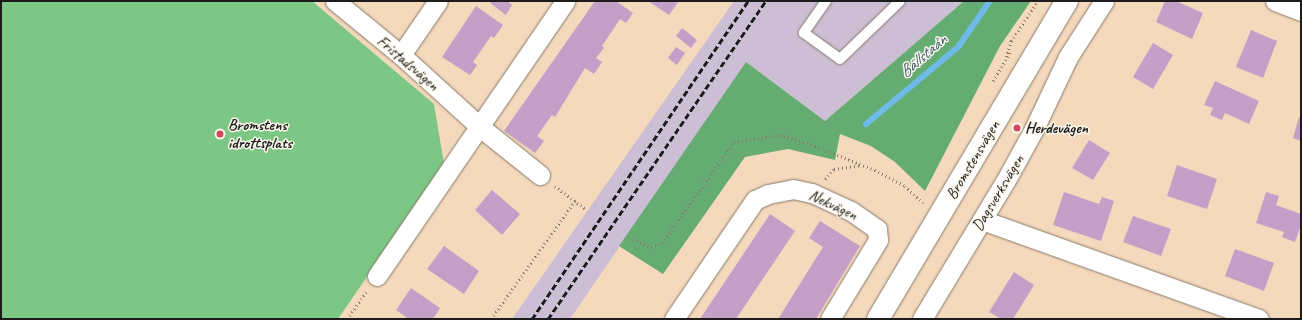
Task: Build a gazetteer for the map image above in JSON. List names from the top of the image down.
{
  "streets": {
    "street": [
      "Fristadsvägen",
      "Bromstensvägen",
      "Dagsverksvägen",
      "Nekvägen"
    ]
  },
  "water": ["Bällstaån"],
  "places": ["Herdevägen", "Bromstens idrottsplats"]
}
